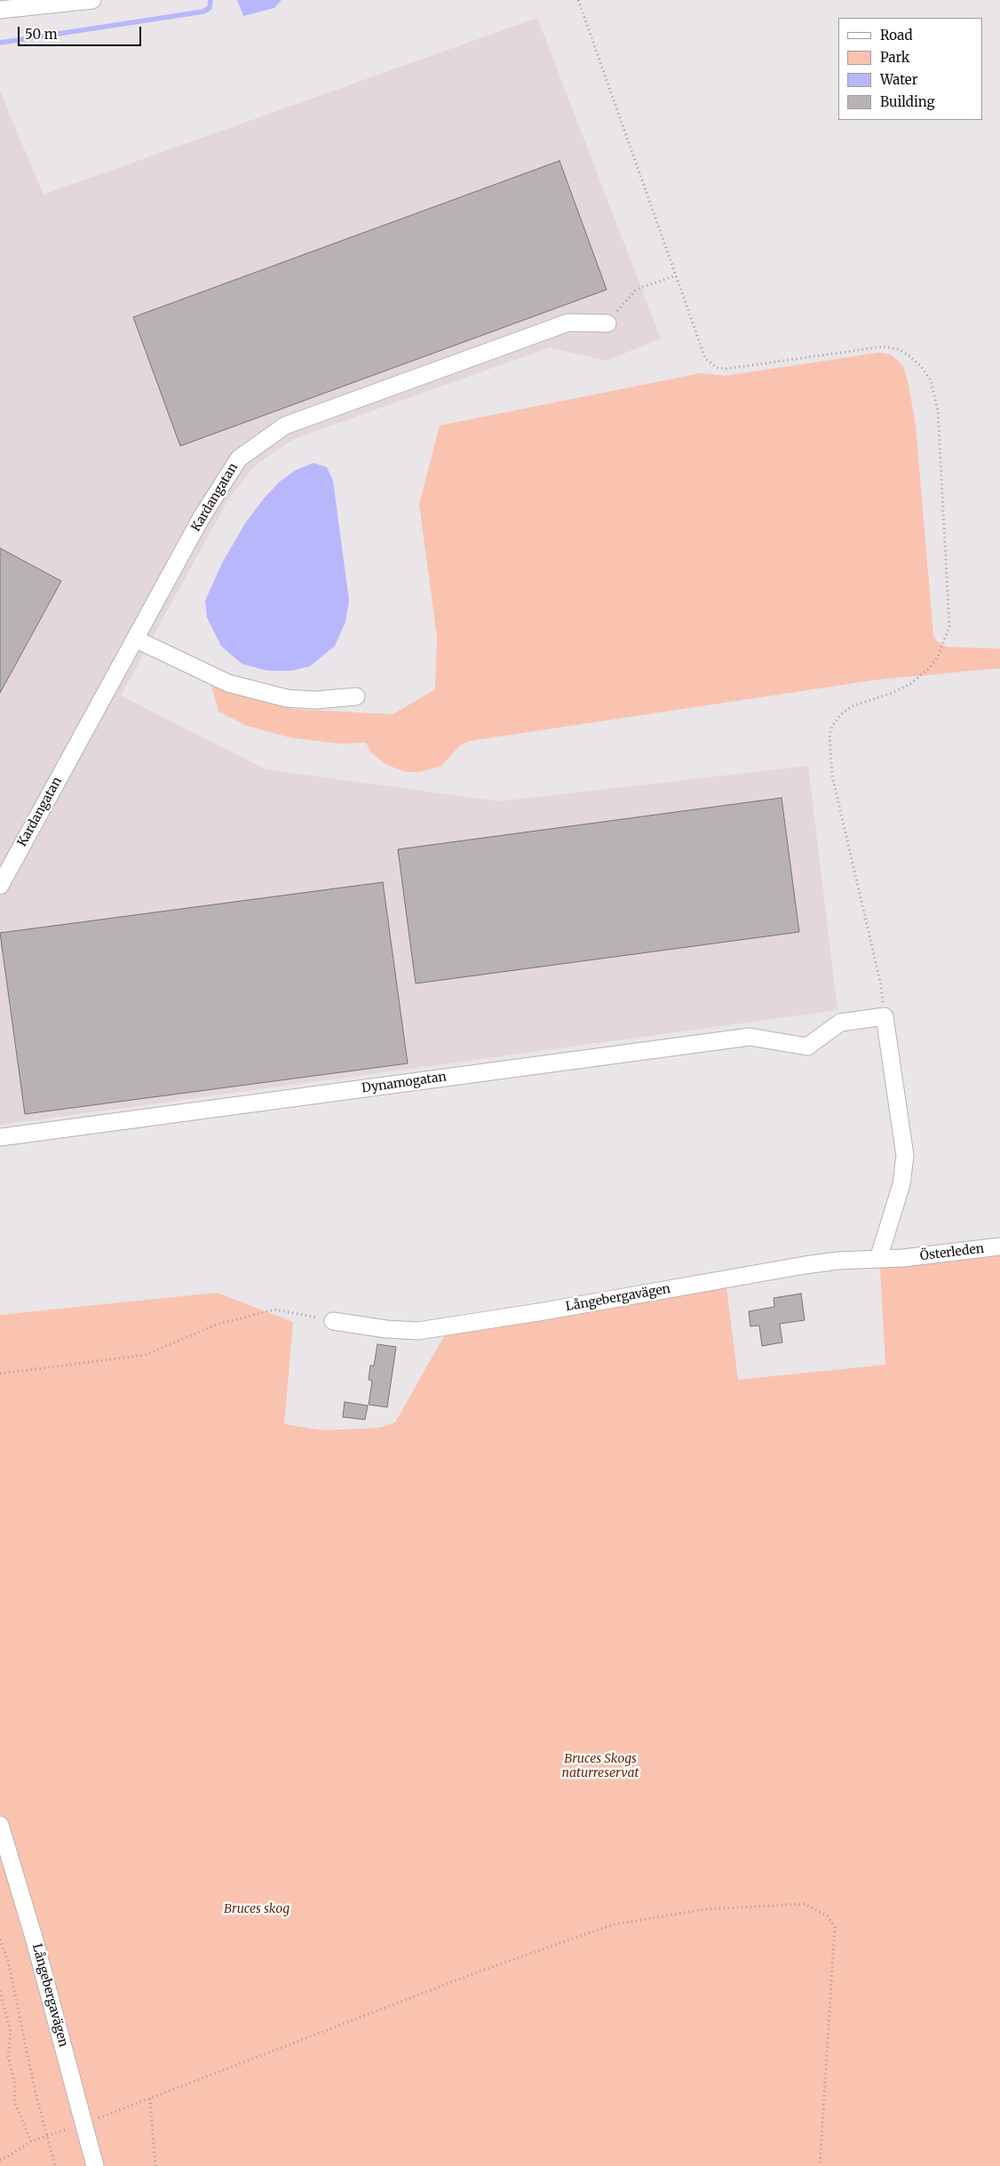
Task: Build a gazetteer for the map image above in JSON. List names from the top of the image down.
{
  "streets": {
    "street": [
      "Kardangatan",
      "Dynamogatan",
      "Österleden",
      "Långebergavägen"
    ]
  },
  "crossings": [
    ["Österleden", "Långebergavägen"]
  ],
  "parks": ["Bruces Skogs naturreservat", "Bruces skog"],
  "legend": [
    "Road",
    "Park",
    "Water",
    "Building"
  ],
  "scale_bar": "50 m"
}
